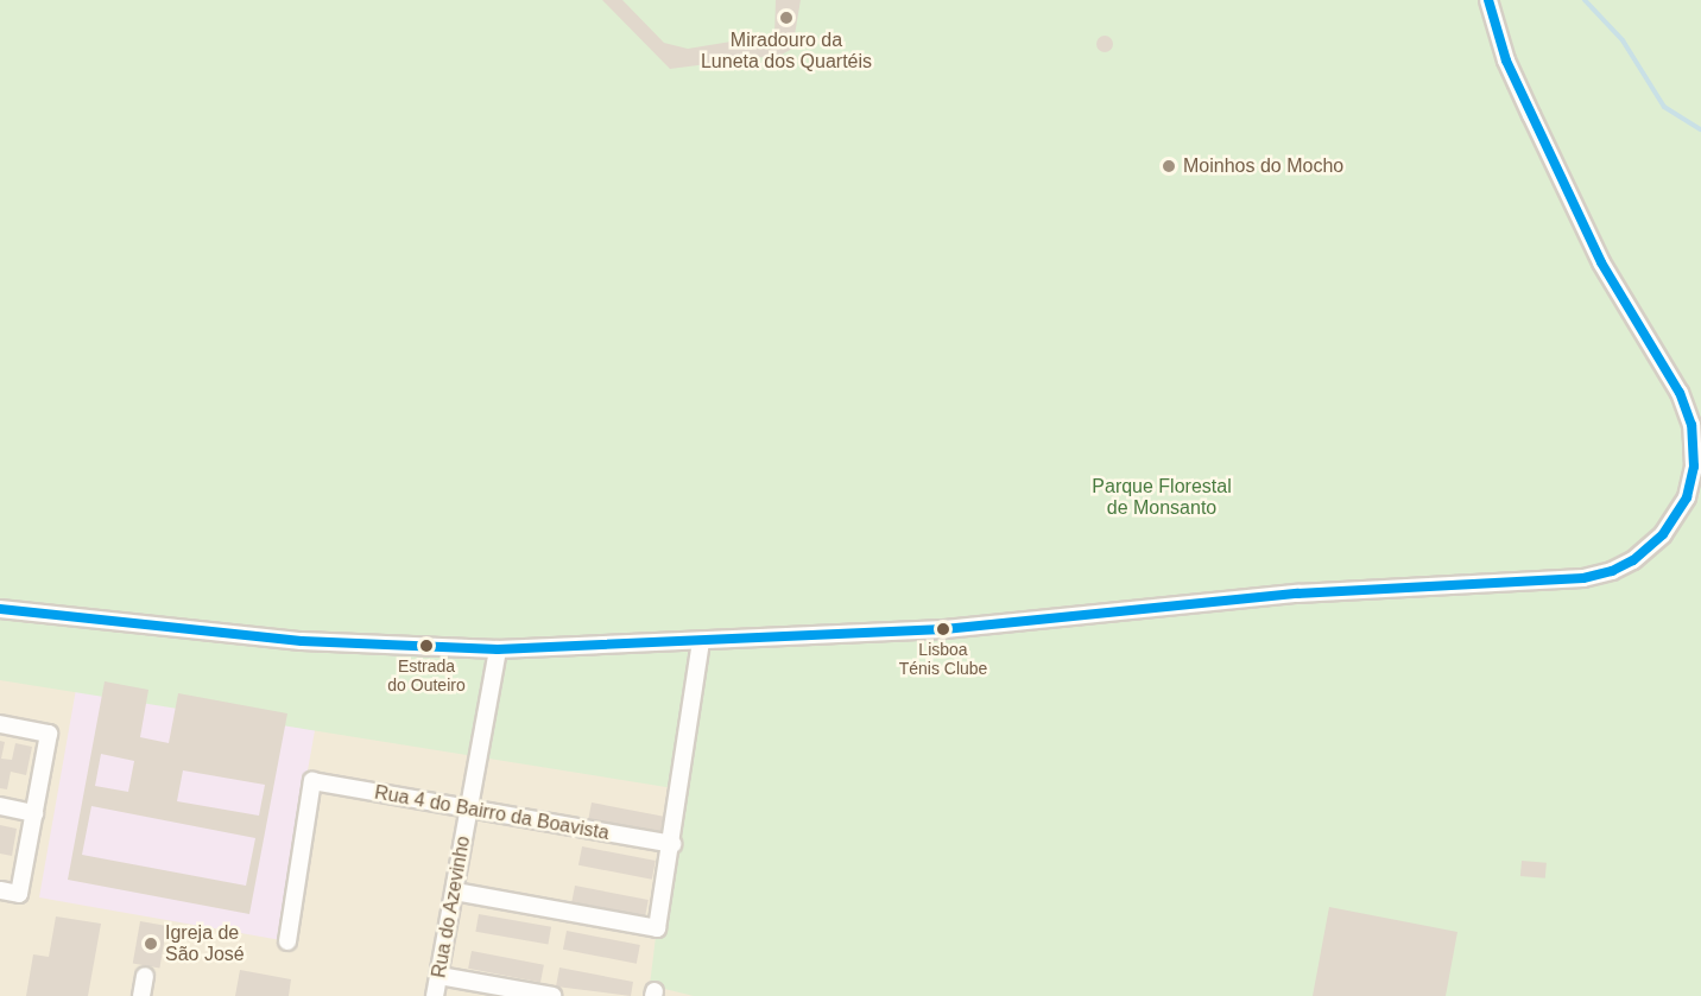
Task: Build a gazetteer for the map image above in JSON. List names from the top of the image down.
{
  "streets": {
    "street": ["Rua 4 do Bairro da Boavista", "Rua do Azevinho"]
  },
  "crossings": [
    ["Rua 4 do Bairro da Boavista", "Rua do Azevinho"]
  ],
  "parks": ["Parque Florestal de Monsanto"],
  "places": [
    "Miradouro da Luneta dos Quartéis",
    "Moinhos do Mocho",
    "Lisboa Ténis Clube",
    "Estrada do Outeiro",
    "Igreja de São José"
  ]
}
